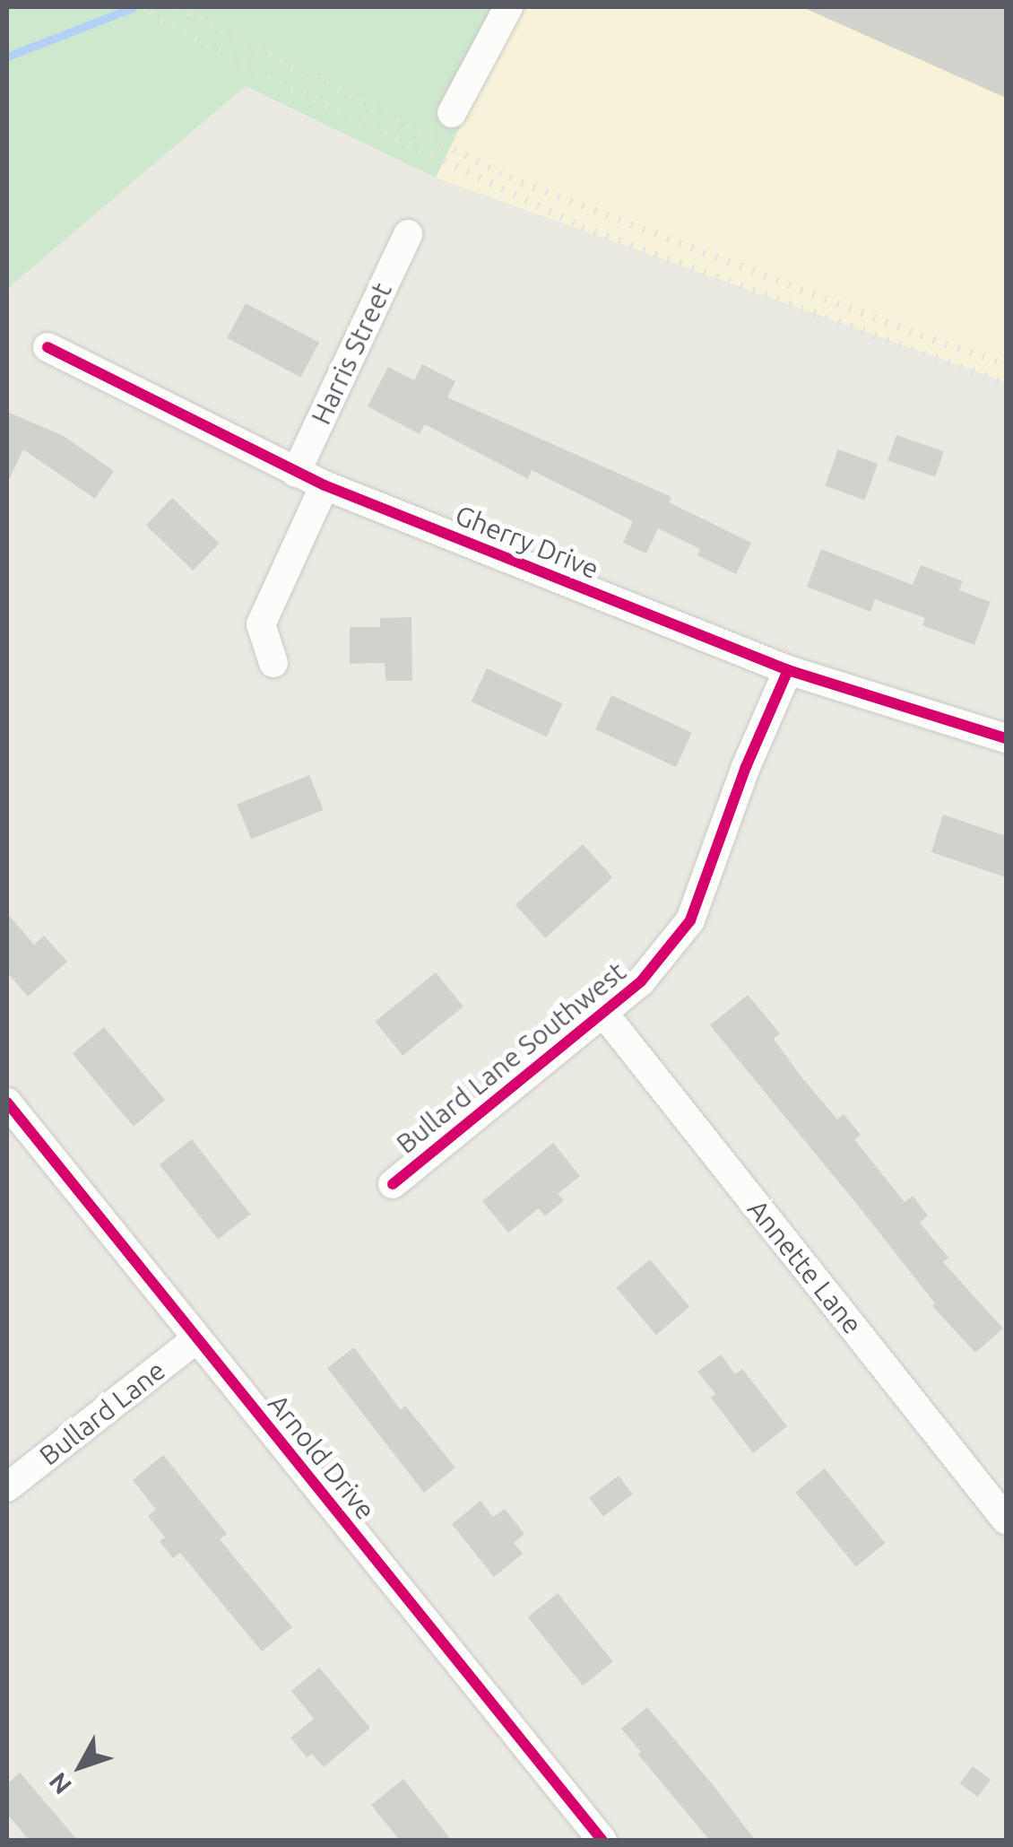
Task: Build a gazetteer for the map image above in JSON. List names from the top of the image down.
{
  "streets": {
    "street": [
      "Harris Street",
      "Gherry Drive",
      "Bullard Lane Southwest",
      "Annette Lane",
      "Bullard Lane",
      "Arnold Drive"
    ]
  },
  "crossings": [
    ["Harris Street", "Gherry Drive"],
    ["Gherry Drive", "Bullard Lane Southwest"],
    ["Bullard Lane Southwest", "Annette Lane"],
    ["Bullard Lane", "Arnold Drive"]
  ],
  "north": "bottom left"
}
